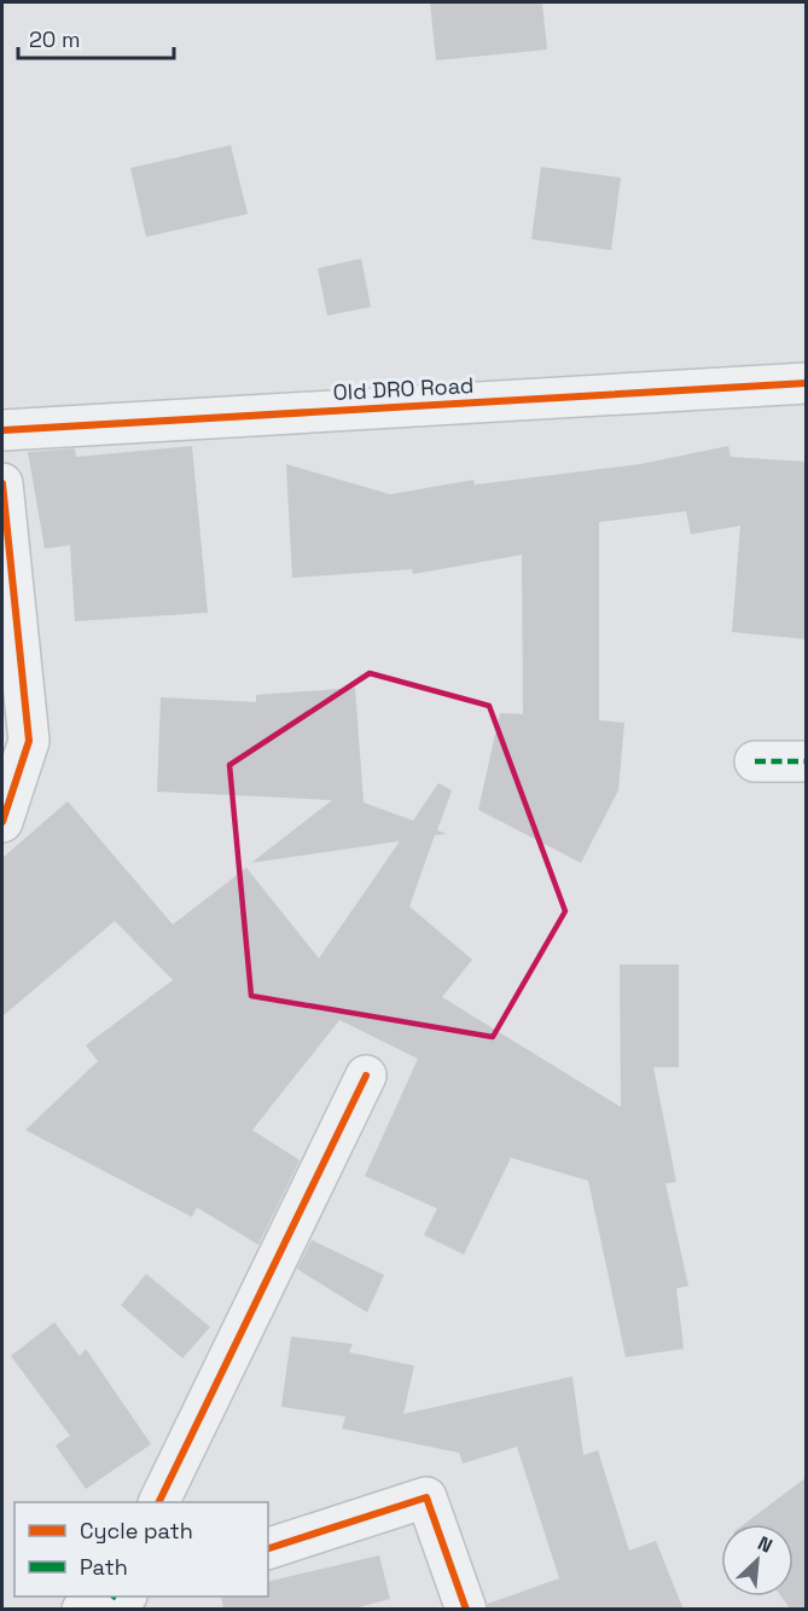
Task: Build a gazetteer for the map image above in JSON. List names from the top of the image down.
{
  "streets": {
    "street": ["Old DRO Road"]
  },
  "legend": ["Cycle path", "Path"],
  "scale_bar": "20 m",
  "north": "top right"
}
